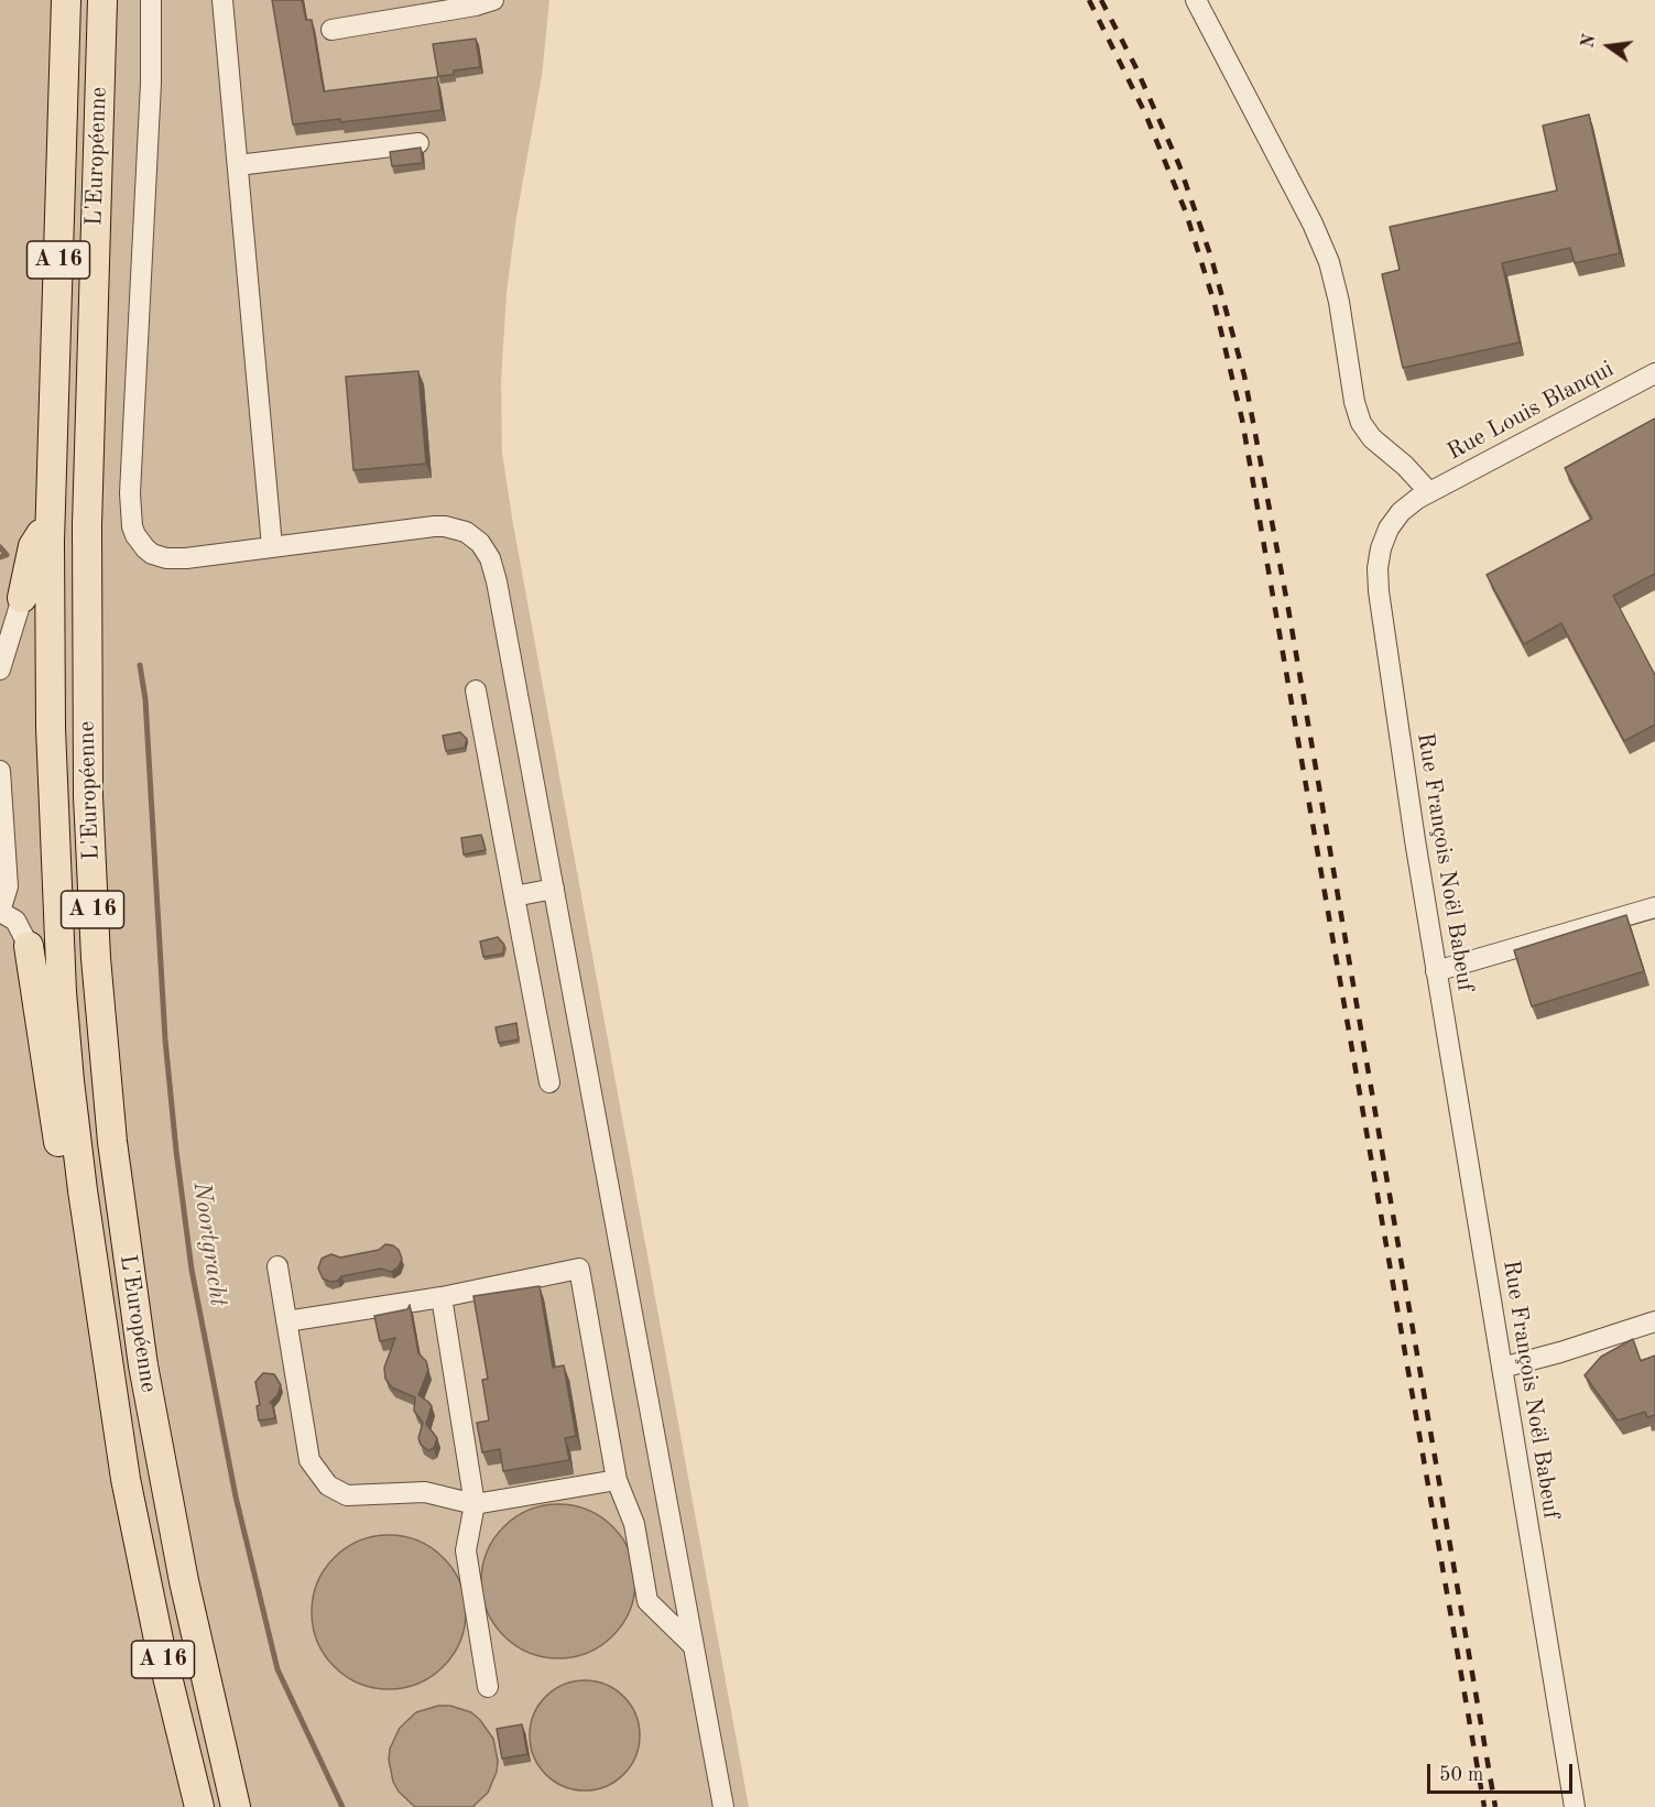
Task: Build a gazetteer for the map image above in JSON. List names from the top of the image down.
{
  "streets": {
    "highway": ["L'Européenne", "A 16"],
    "street": ["Rue Louis Blanqui", "Rue François Noël Babeuf"]
  },
  "crossings": [
    ["Rue Louis Blanqui", "Rue François Noël Babeuf"]
  ],
  "water": ["Noortgracht"],
  "scale_bar": "50 m",
  "north": "left"
}
